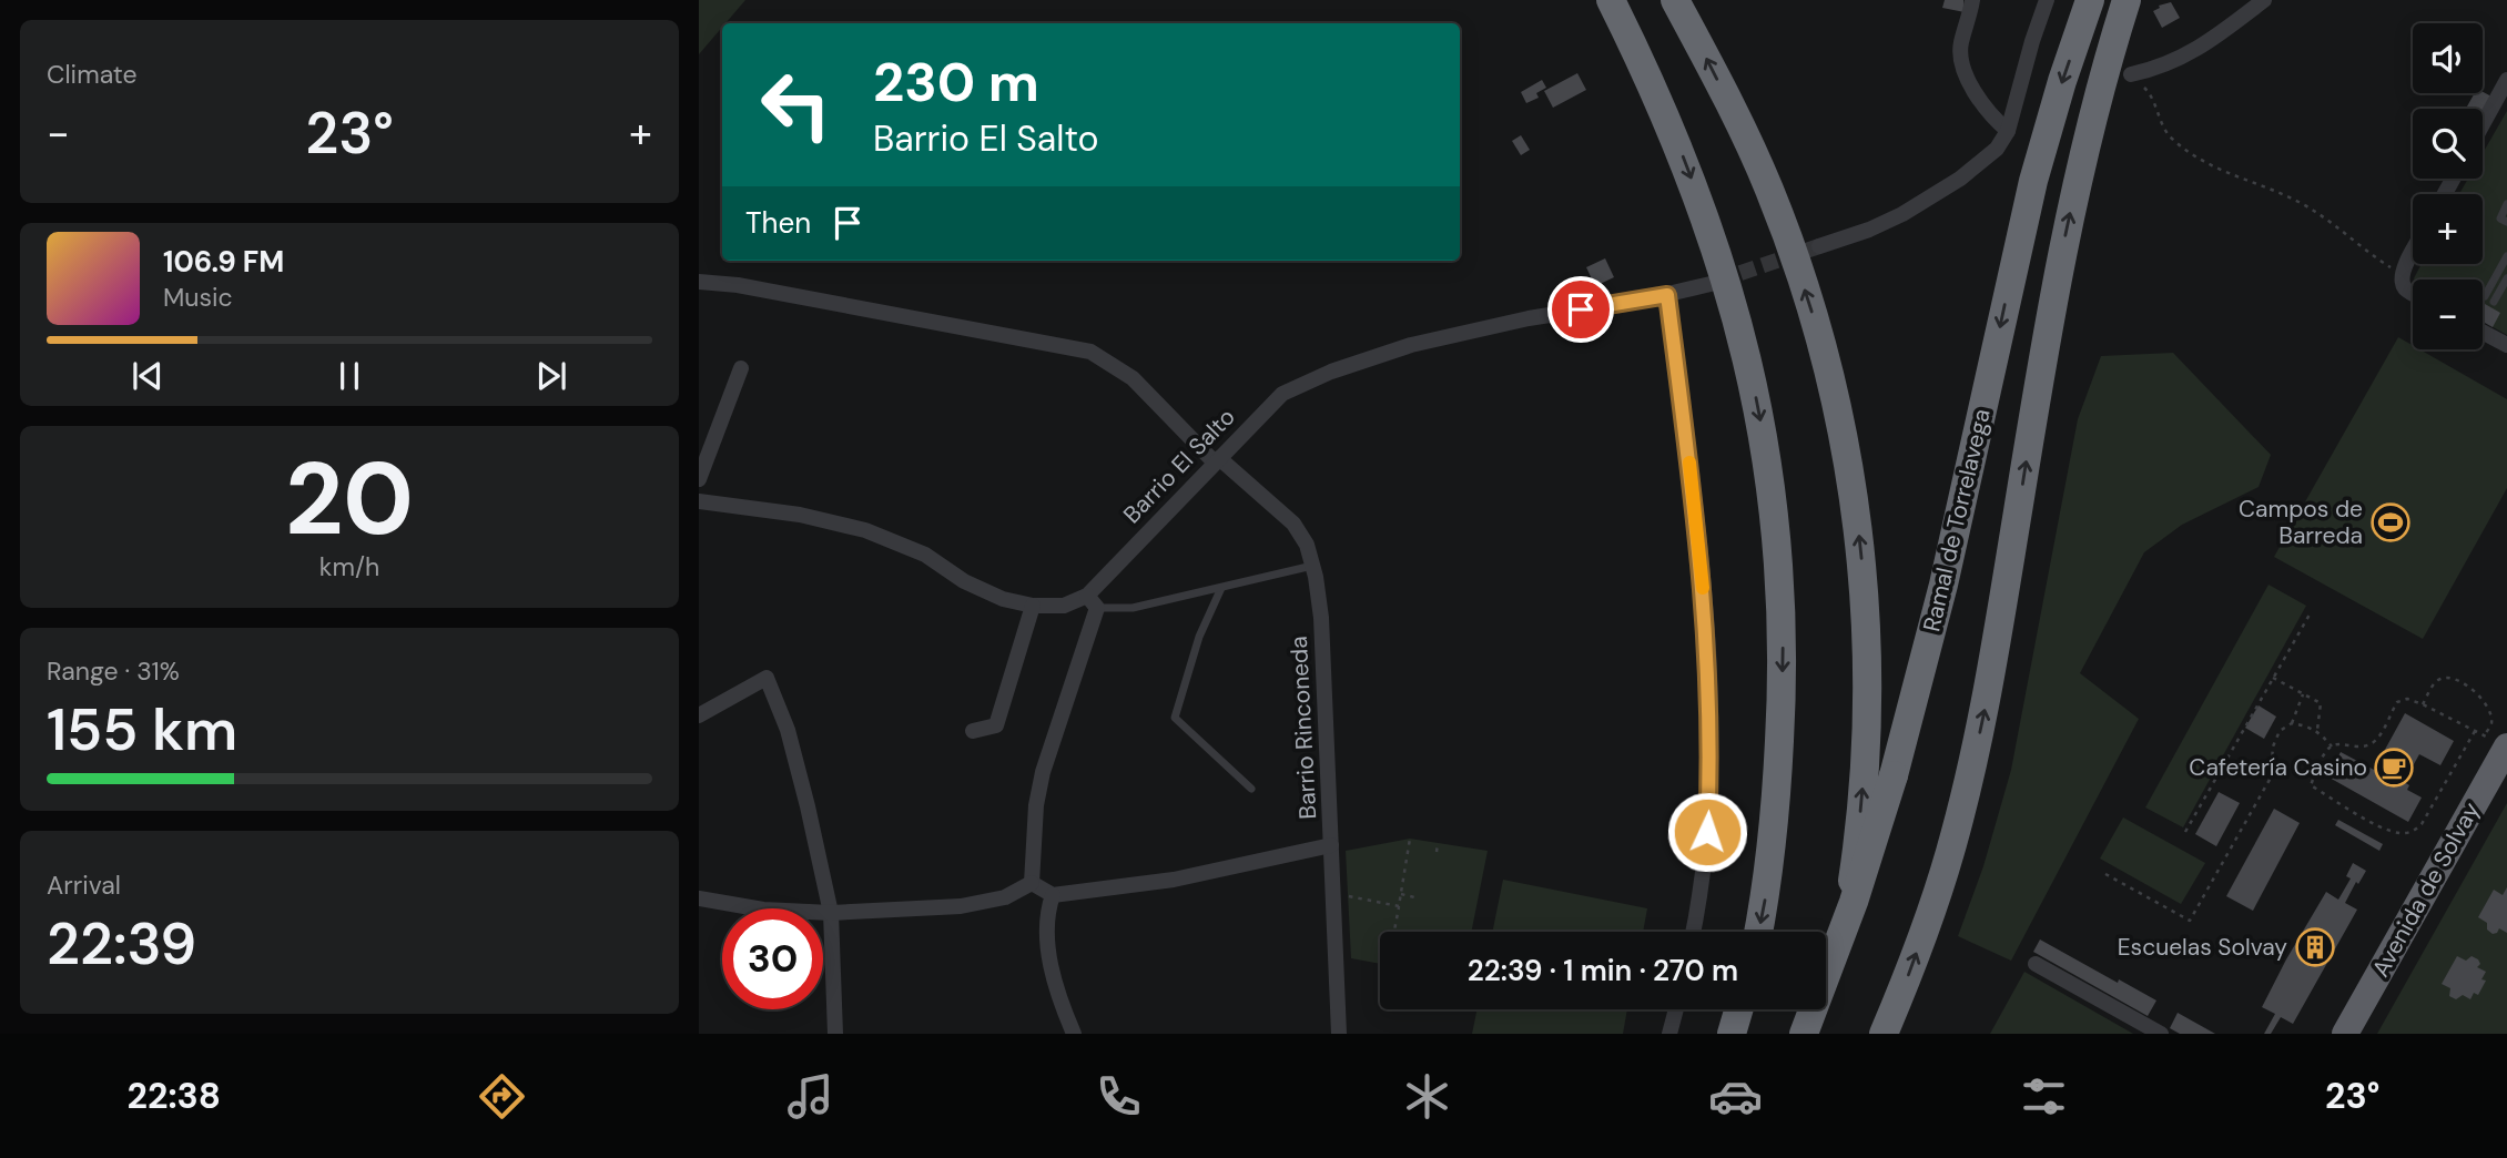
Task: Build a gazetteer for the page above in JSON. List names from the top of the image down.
{
  "streets": {
    "highway": ["Ramal de Torrelavega", "Avenida de Solvay"],
    "street": ["Barrio El Salto", "Barrio Rinconeda"]
  },
  "crossings": [
    ["Barrio El Salto", "Barrio Rinconeda"]
  ],
  "places": {
    "sports": ["Campos de Barreda"],
    "cafe": ["Cafetería Casino"],
    "building": ["Escuelas Solvay"]
  },
  "page": {
    "tile": [
      "Climate",
      ["20", "km/h"],
      ["Range · 31%", "155 km"],
      ["Arrival", "22:39"]
    ],
    "map_buttons": ["+", "−"],
    "turn": ["230 m", "Barrio El Salto"],
    "heat": ["−", "23°", "+"],
    "then": "Then",
    "song": ["106.9 FM", "Music"],
    "limit": "30",
    "trip": "22:39 · 1 min · 270 m",
    "tabs": ["22:38", "23°"]
  }
}
